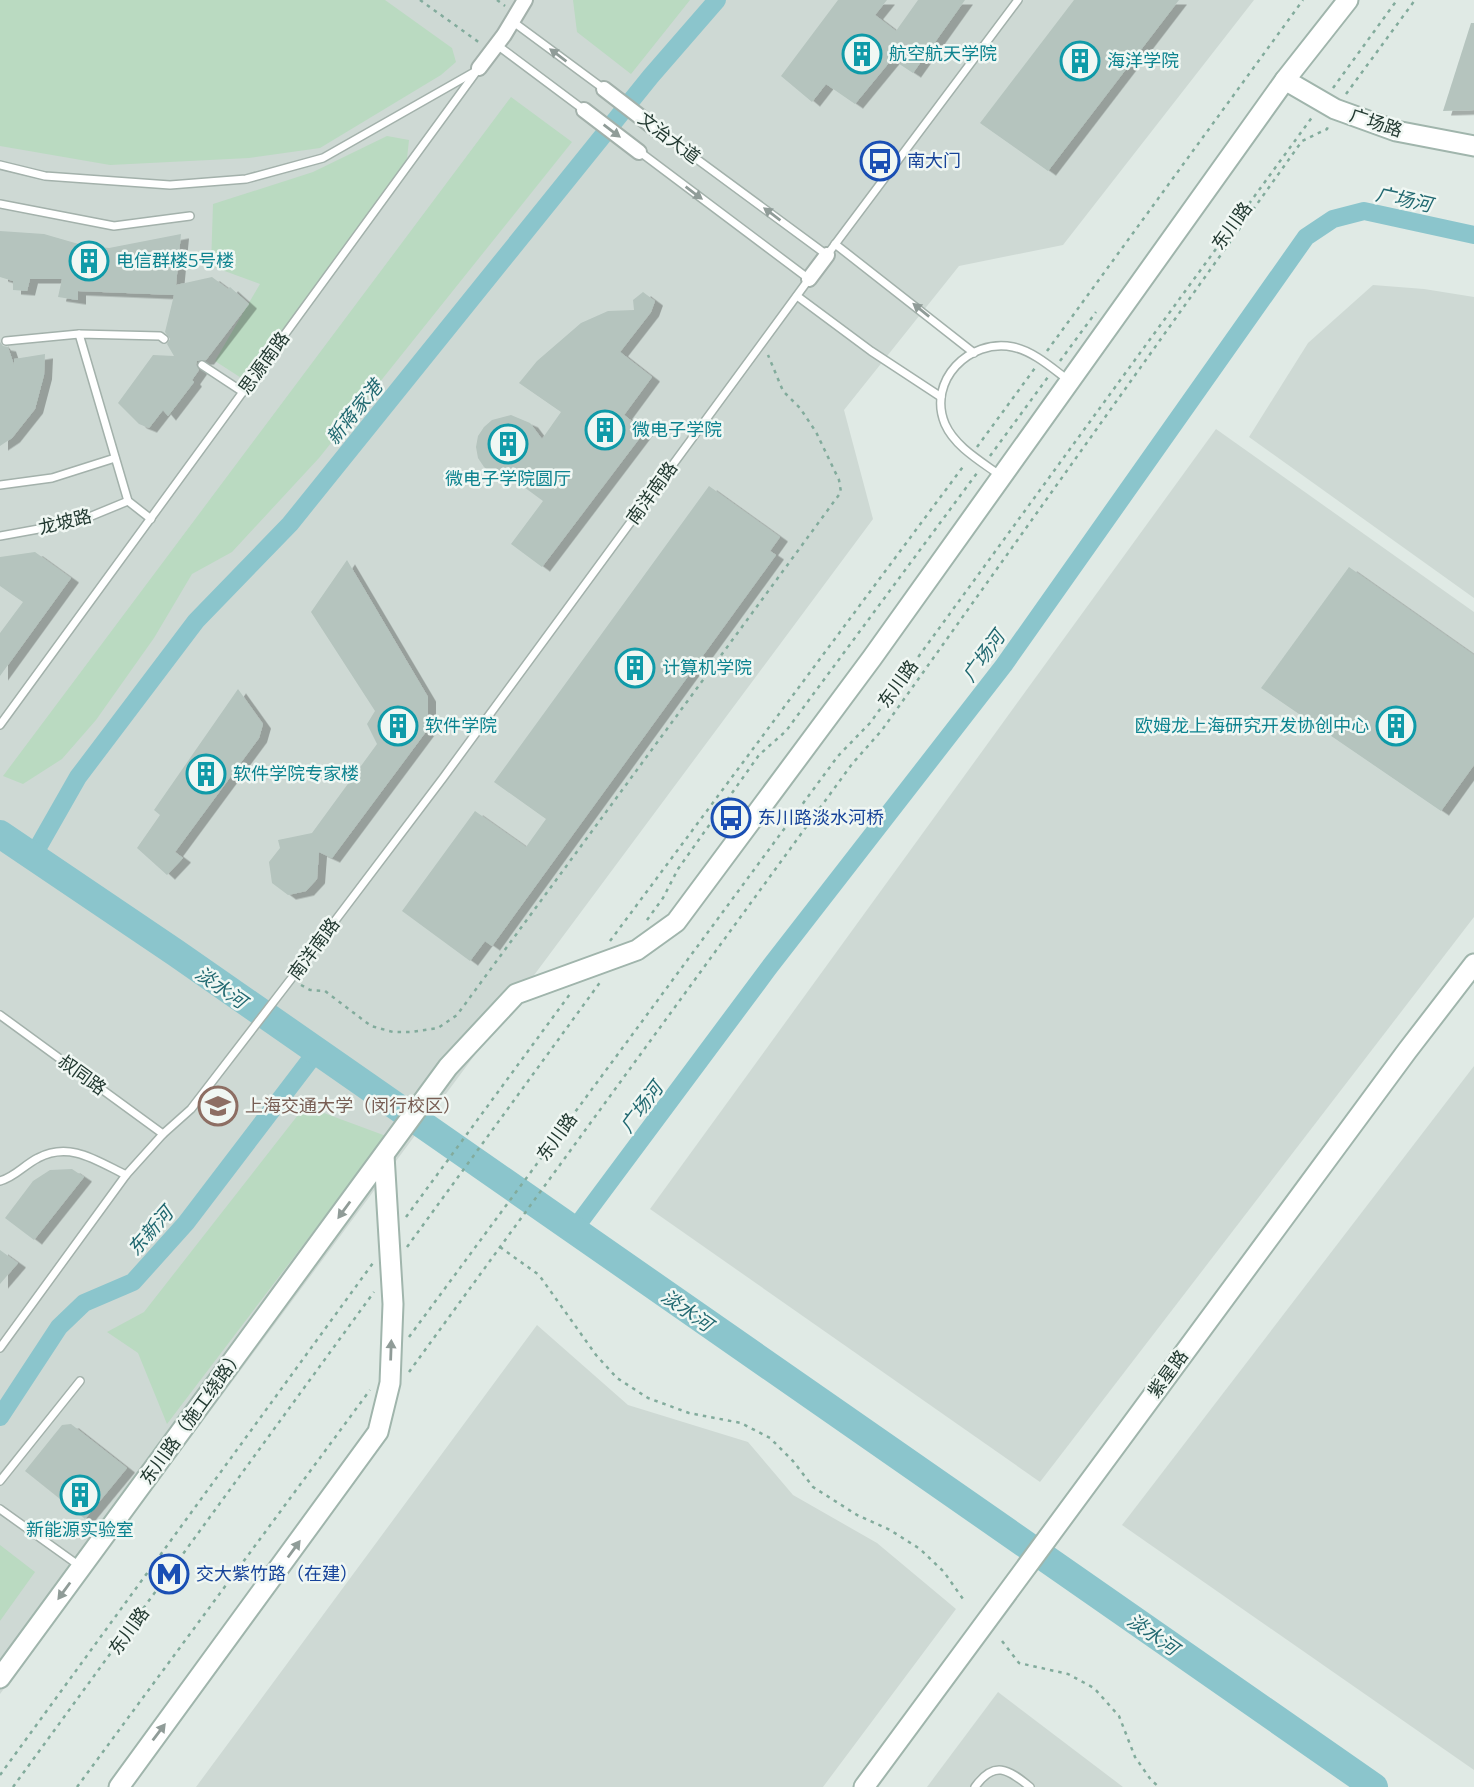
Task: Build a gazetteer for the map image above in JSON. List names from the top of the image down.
{
  "streets": {
    "main road": [
      "广场路",
      "东川路",
      "紫星路",
      "东川路（施工绕路）"
    ],
    "street": ["文治大道", "思源南路", "南洋南路"],
    "lane": ["龙坡路", "叔同路"]
  },
  "crossings": [
    ["广场路", "东川路"],
    ["文治大道", "思源南路"],
    ["文治大道", "南洋南路"],
    ["东川路", "东川路（施工绕路）"],
    ["南洋南路", "叔同路"]
  ],
  "water": [
    "广场河",
    "新蒋家港",
    "淡水河",
    "东新河"
  ],
  "places": {
    "building": [
      "航空航天学院",
      "海洋学院",
      "电信群楼5号楼",
      "微电子学院",
      "微电子学院圆厅",
      "计算机学院",
      "软件学院",
      "欧姆龙上海研究开发协创中心",
      "软件学院专家楼",
      "新能源实验室"
    ],
    "bus stop": ["南大门", "东川路淡水河桥"],
    "school or university": ["上海交通大学（闵行校区）"],
    "metro station": ["交大紫竹路（在建）"]
  }
}
